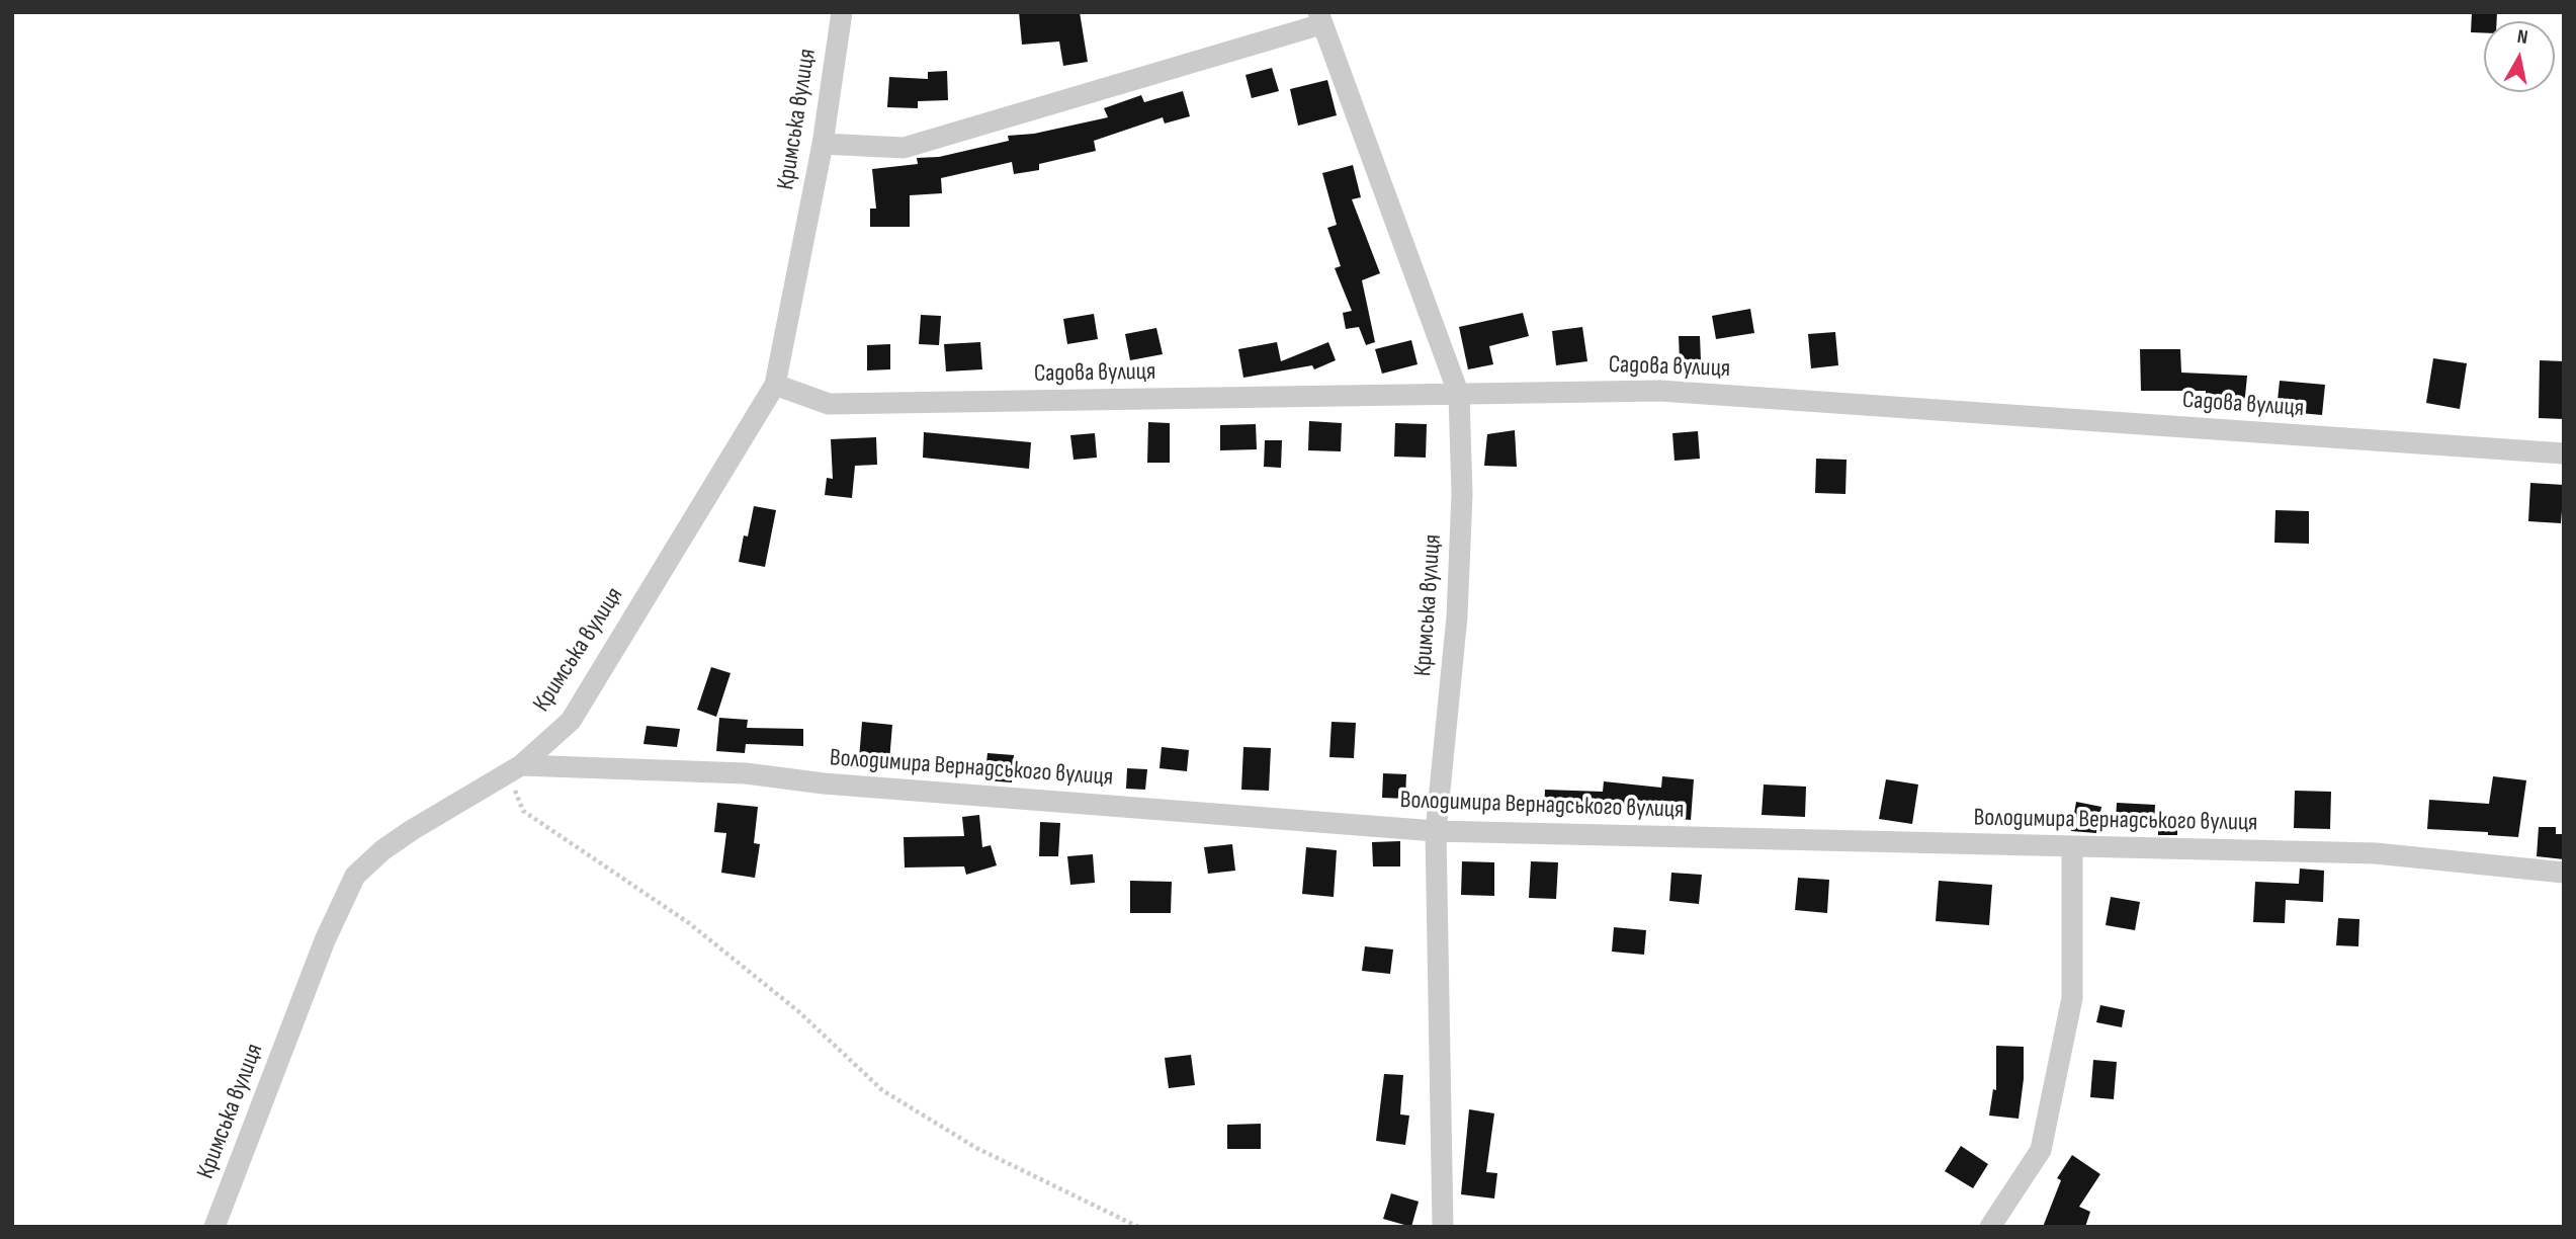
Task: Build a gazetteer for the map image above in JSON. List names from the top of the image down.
{
  "streets": {
    "street": ["Кримська вулиця", "Садова вулиця", "Володимира Вернадського вулиця"]
  },
  "crossings": [
    ["Кримська вулиця", "Садова вулиця"],
    ["Кримська вулиця", "Володимира Вернадського вулиця"]
  ],
  "north": "top"
}
